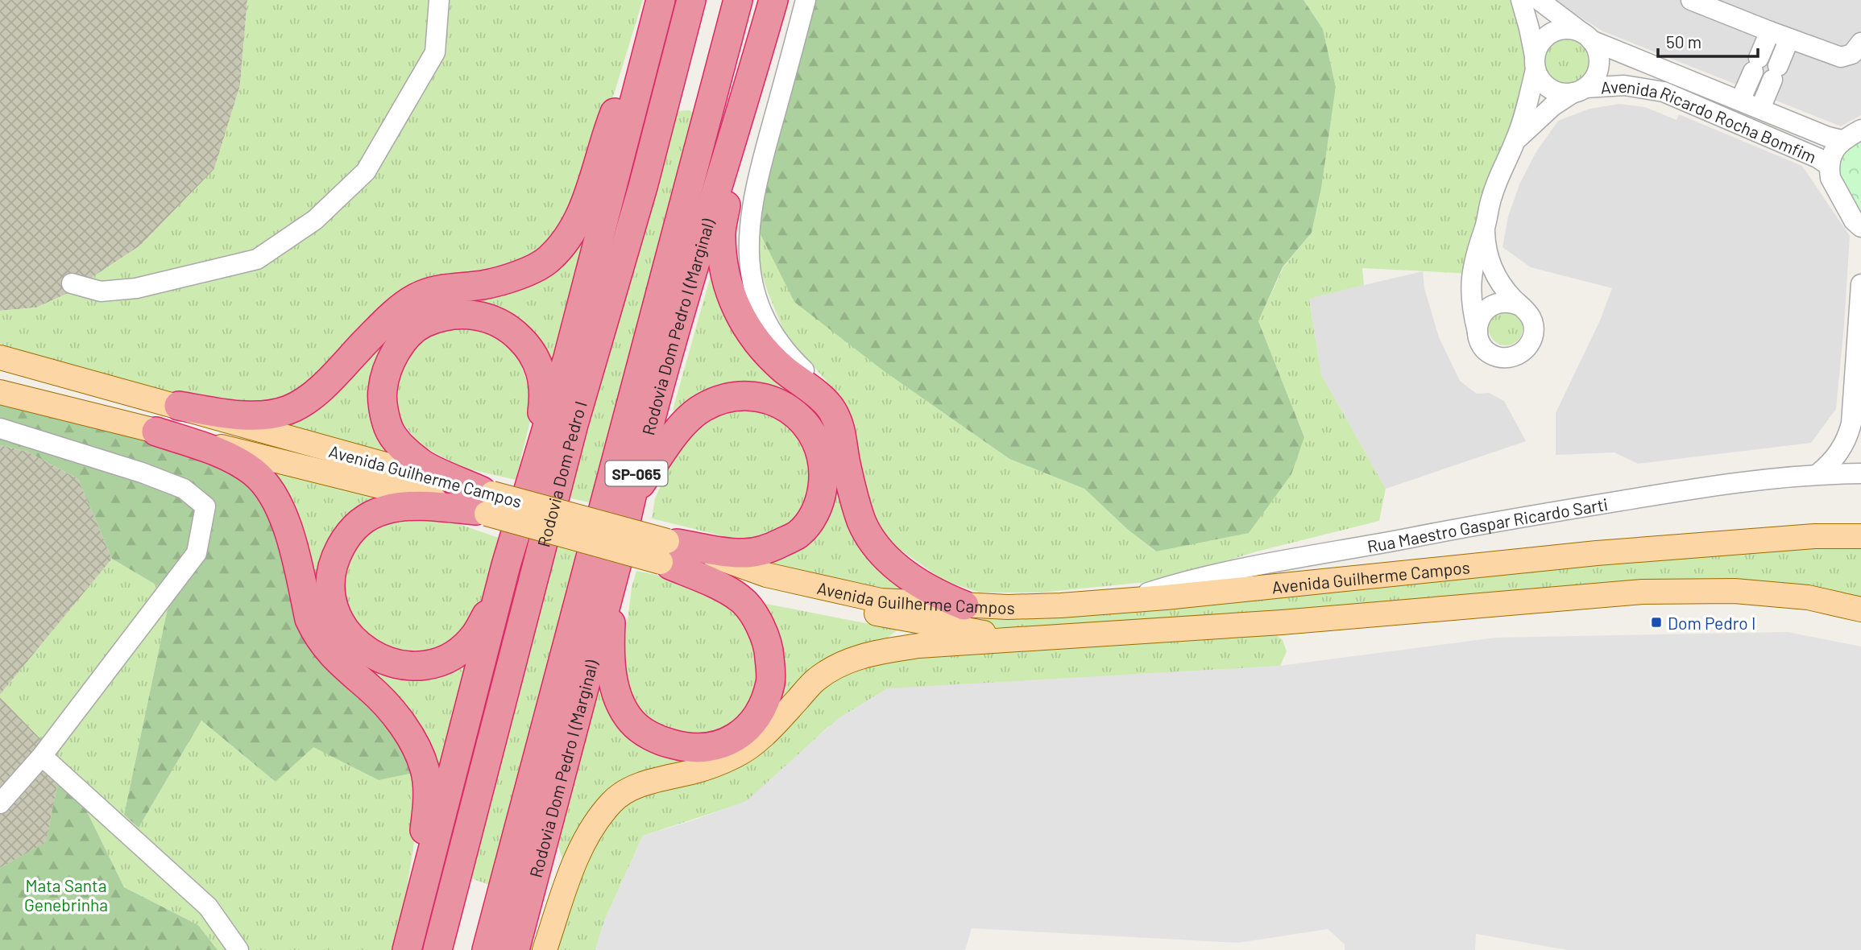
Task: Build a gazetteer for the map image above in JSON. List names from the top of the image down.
{
  "streets": {
    "highway": ["Rodovia Dom Pedro I (Marginal)", "SP-065", "Rodovia Dom Pedro I"],
    "main road": ["Avenida Guilherme Campos"],
    "street": ["Avenida Ricardo Rocha Bomfim", "Rua Maestro Gaspar Ricardo Sarti"]
  },
  "crossings": [
    ["Avenida Guilherme Campos", "Rua Maestro Gaspar Ricardo Sarti"]
  ],
  "parks": ["Mata Santa Genebrinha"],
  "places": {
    "transit": ["Dom Pedro I"]
  },
  "scale_bar": "50 m"
}
